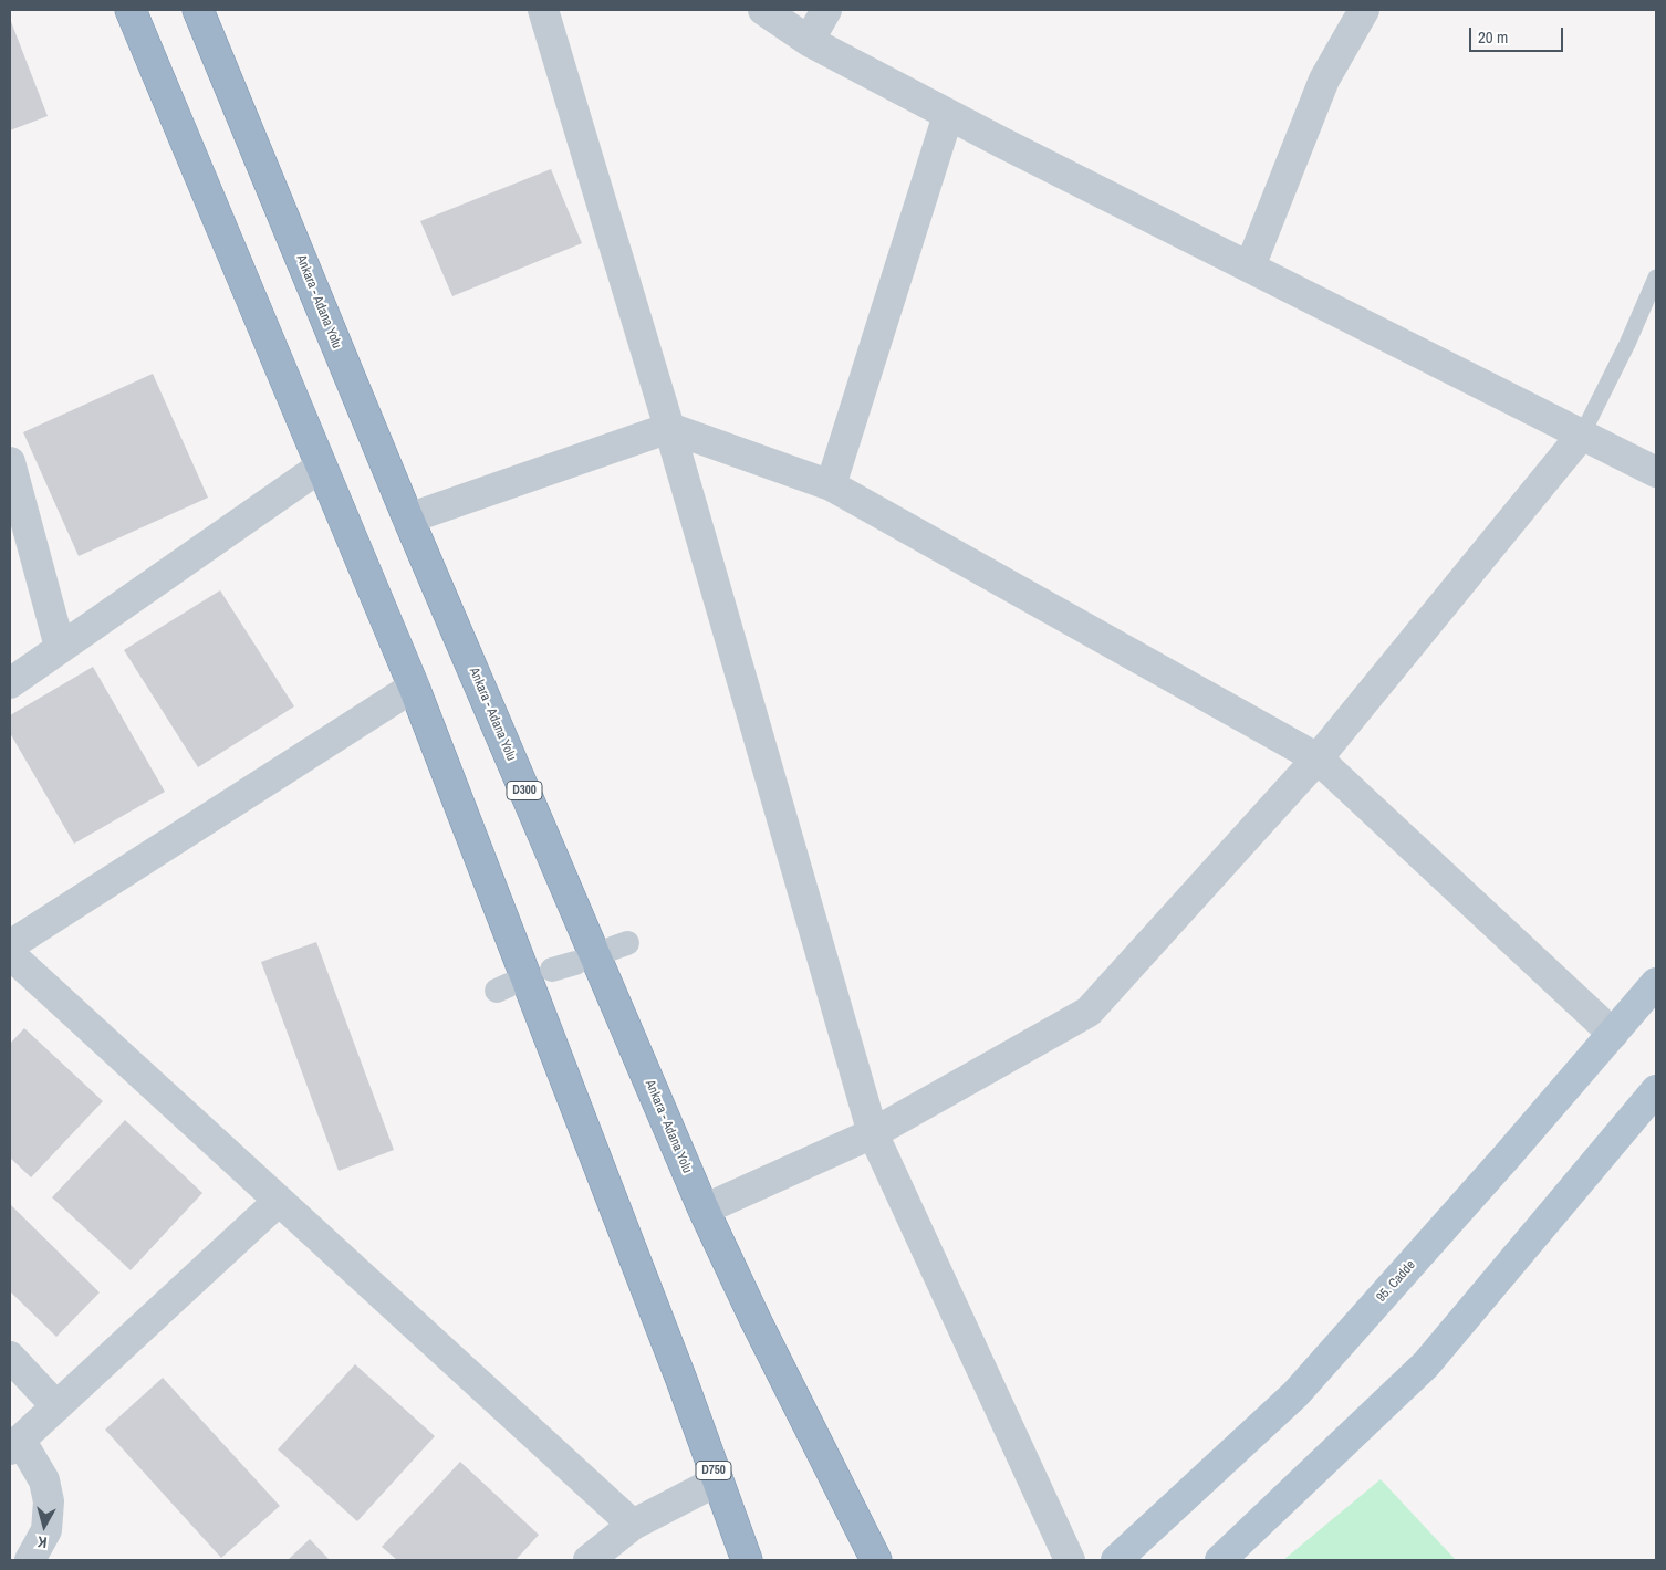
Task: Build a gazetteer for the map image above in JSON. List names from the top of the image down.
{
  "streets": {
    "highway": ["Ankara - Adana Yolu", "D300", "D750"],
    "main road": ["95. Cadde"]
  },
  "scale_bar": "20 m",
  "north": "bottom"
}
